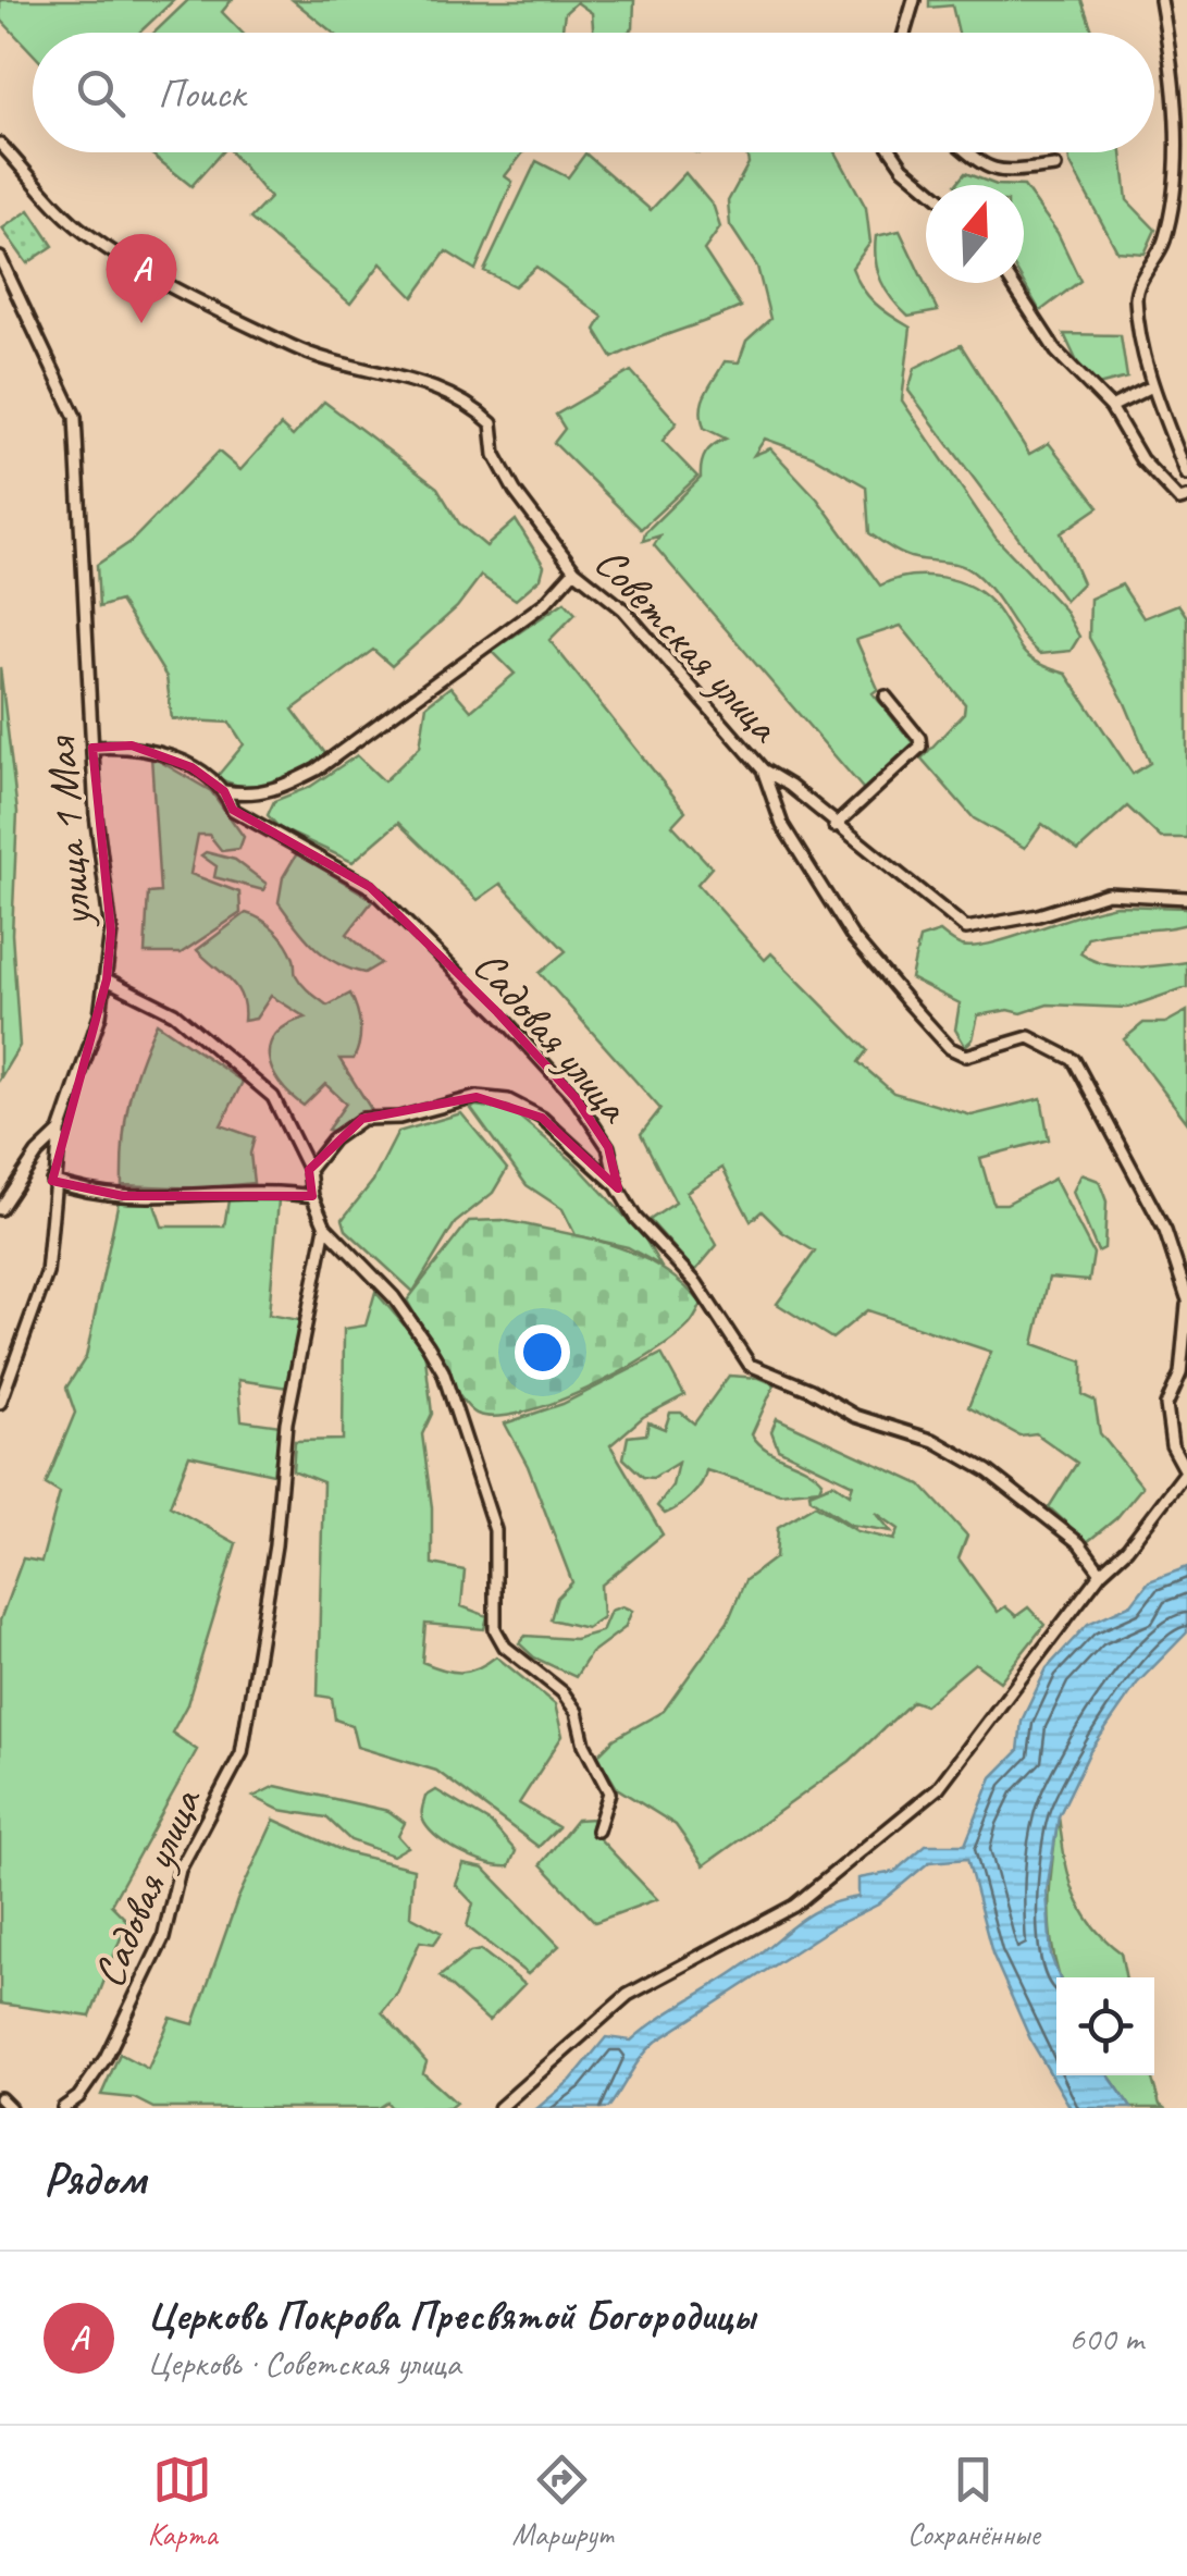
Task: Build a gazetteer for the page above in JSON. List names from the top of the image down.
{
  "streets": {
    "street": ["Советская улица", "улица 1 Мая", "Садовая улица"]
  },
  "crossings": [
    ["улица 1 Мая", "Садовая улица"]
  ],
  "north": "top",
  "page": {
    "search": "Поиск",
    "pins": "A",
    "heading": "Рядом",
    "list": [
      {
        "mark": "A",
        "name": "Церковь Покрова Пресвятой Богородицы",
        "note": "Церковь · Советская улица",
        "value": "600 m"
      }
    ],
    "nav": ["Карта", "Маршрут", "Сохранённые"]
  }
}
